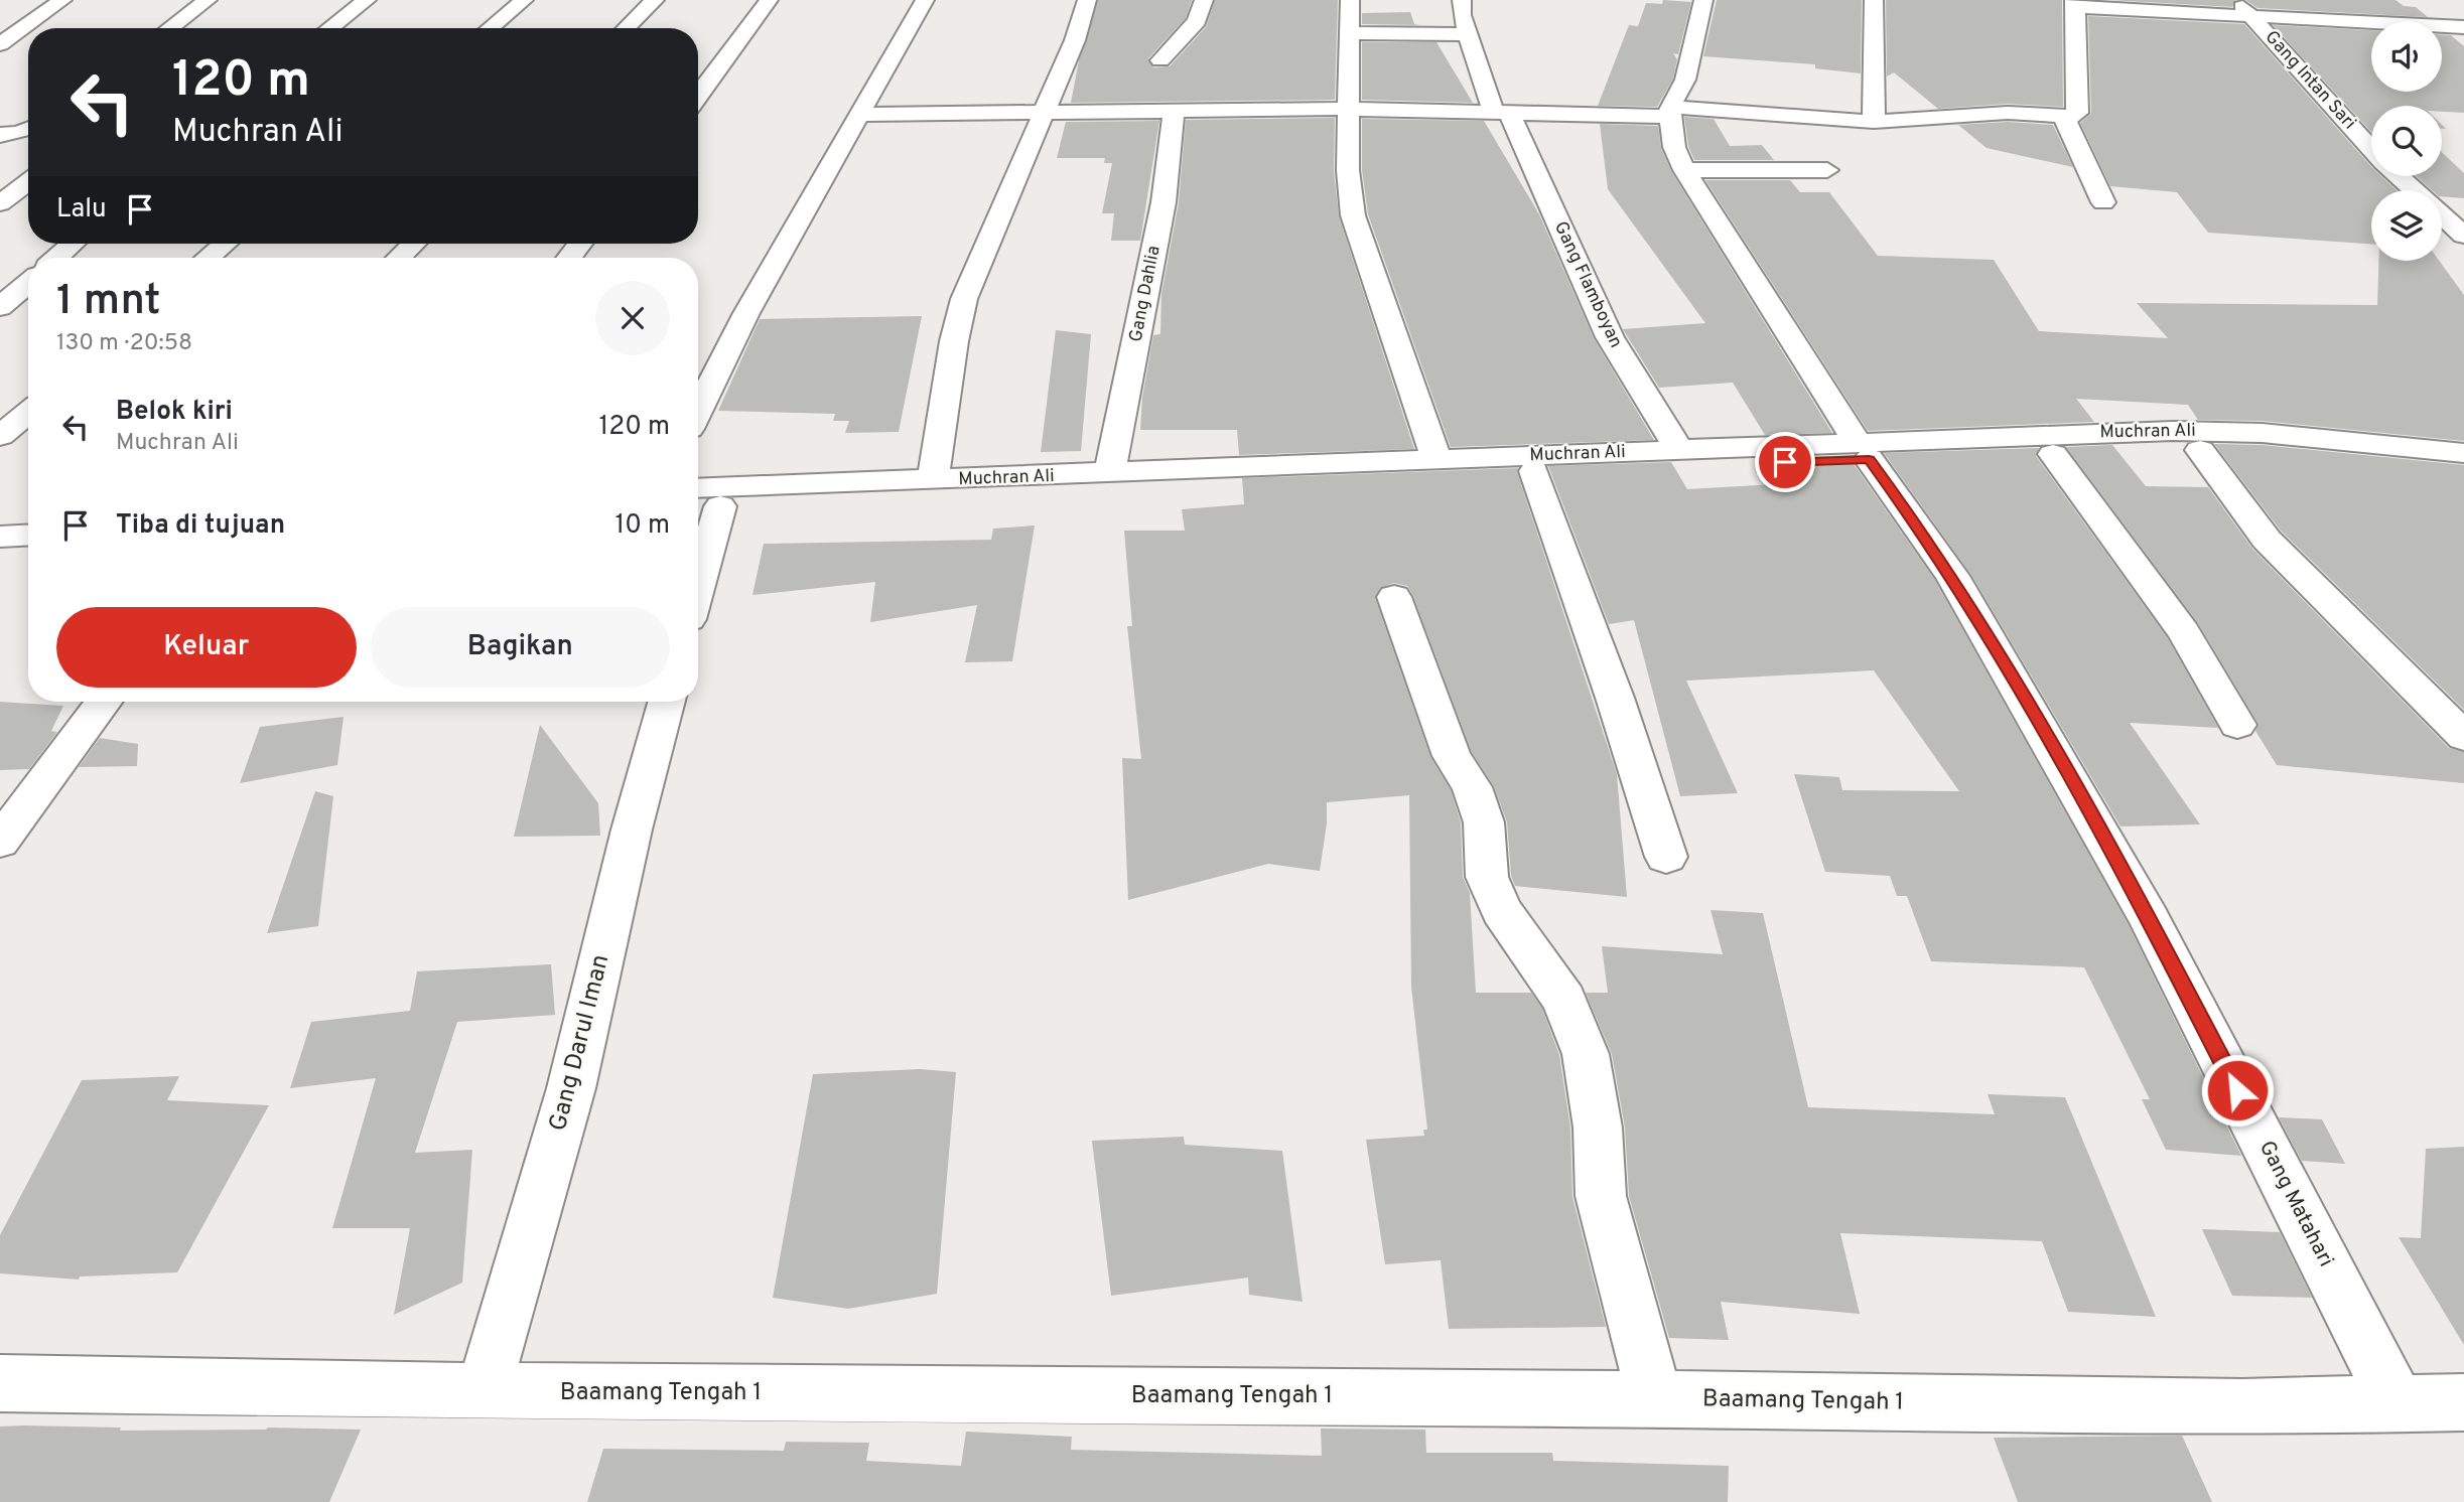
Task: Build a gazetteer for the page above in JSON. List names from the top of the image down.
{
  "streets": {
    "street": [
      "Gang Intan Sari",
      "Gang Flamboyan",
      "Gang Dahlia",
      "Muchran Ali",
      "Gang Darul Iman",
      "Gang Matahari",
      "Baamang Tengah 1"
    ]
  },
  "crossings": [
    ["Gang Flamboyan", "Muchran Ali"],
    ["Gang Dahlia", "Muchran Ali"],
    ["Muchran Ali", "Gang Matahari"],
    ["Gang Darul Iman", "Baamang Tengah 1"],
    ["Gang Matahari", "Baamang Tengah 1"]
  ],
  "page": {
    "turn": ["120 m", "Muchran Ali"],
    "then": "Lalu",
    "heading": ["1 mnt", "130 m · 20:58"],
    "list": [
      {
        "name": "Belok kiri",
        "note": "Muchran Ali",
        "value": "120 m"
      },
      {
        "name": "Tiba di tujuan",
        "value": "10 m"
      }
    ],
    "buttons": ["Keluar", "Bagikan"]
  }
}
